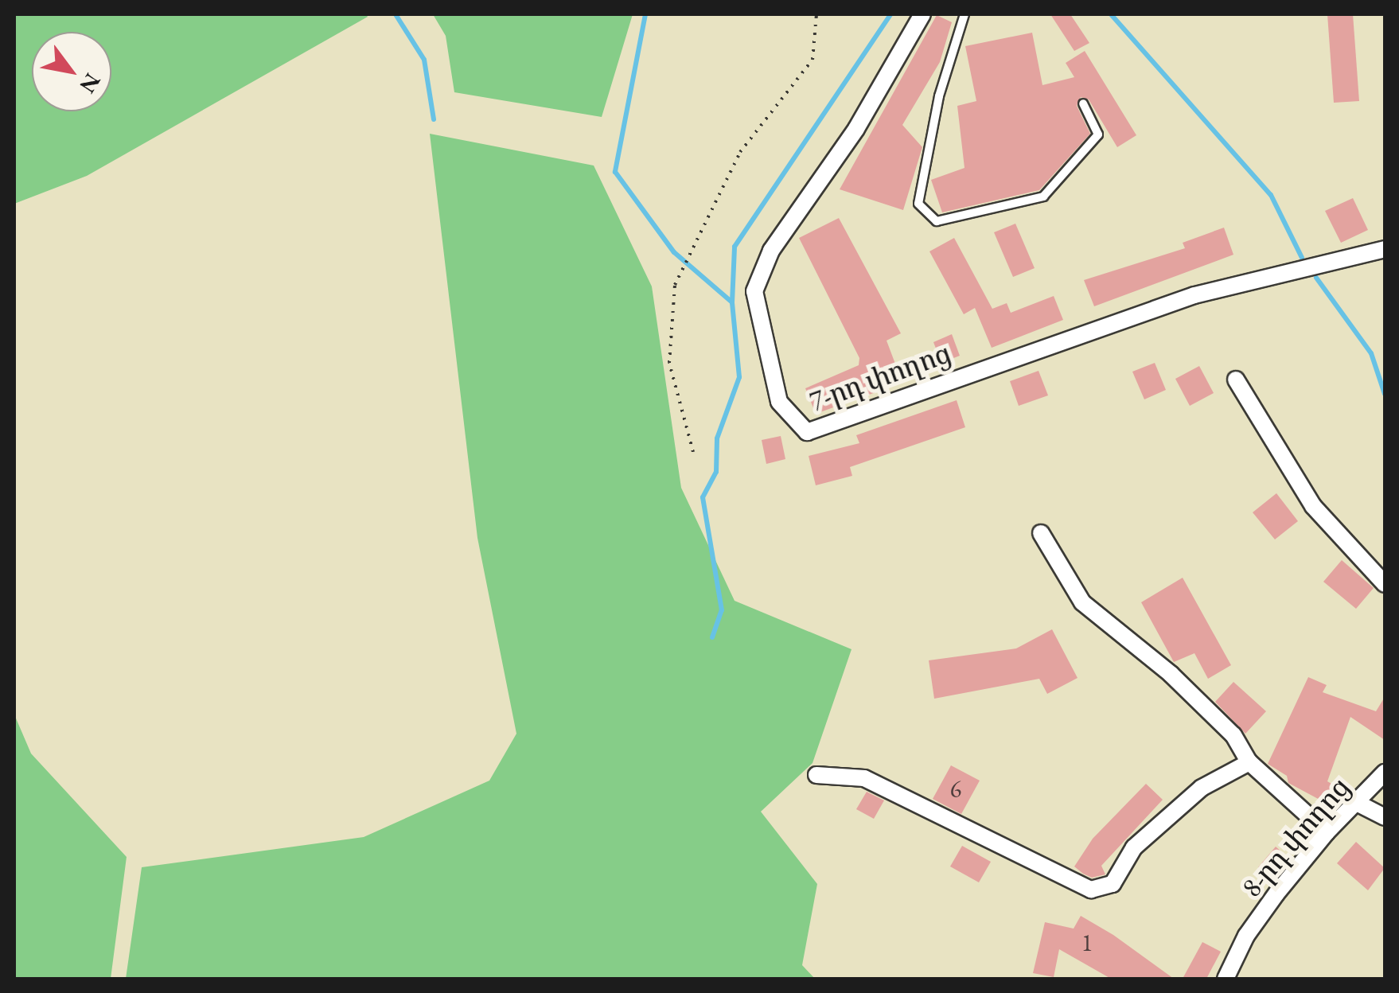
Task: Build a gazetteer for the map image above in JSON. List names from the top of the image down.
{
  "streets": {
    "street": ["7-րդ փողոց", "8-րդ փողոց"]
  },
  "house_numbers": ["6", "1"],
  "north": "bottom right"
}
